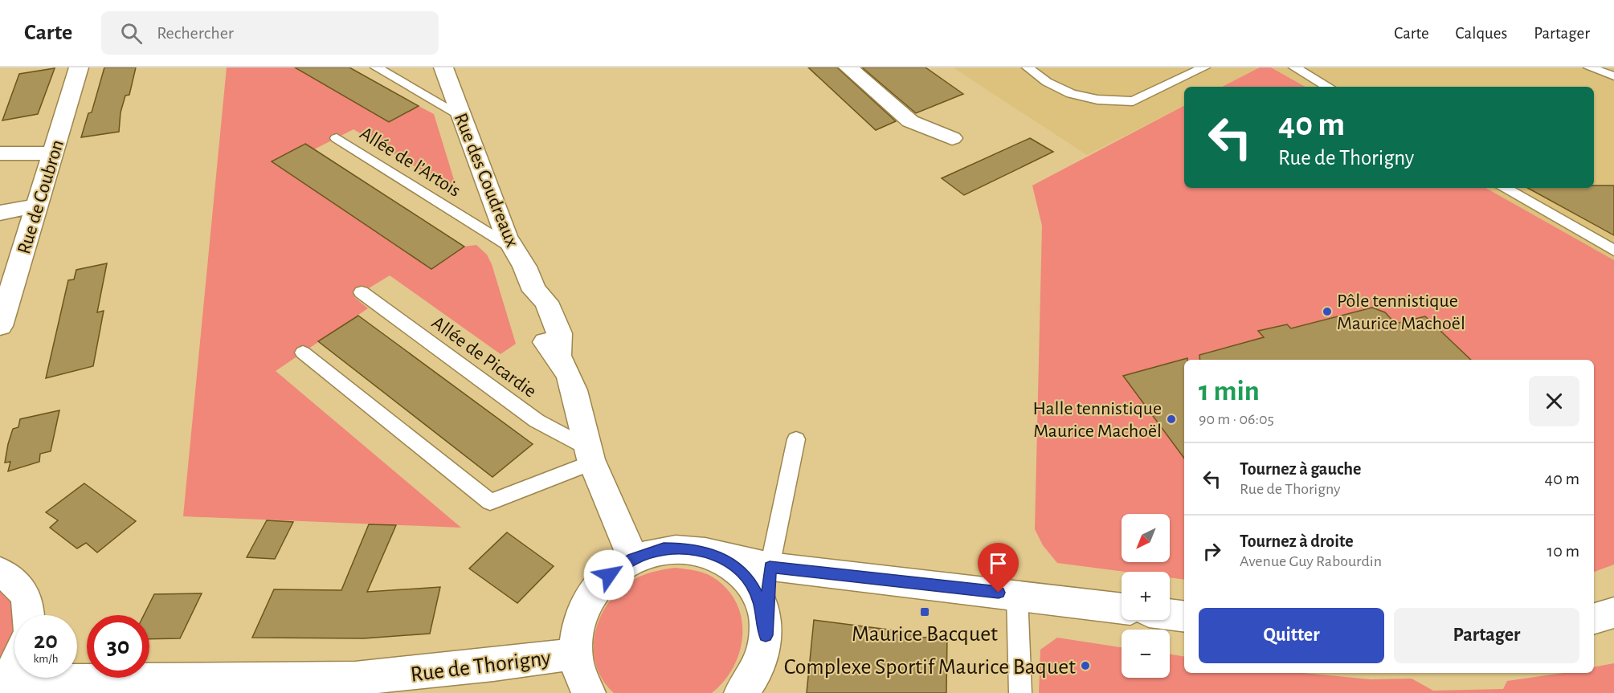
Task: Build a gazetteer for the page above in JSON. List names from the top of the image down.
{
  "streets": {
    "street": ["Rue des Coudreaux", "Rue de Coubron", "Rue de Thorigny"],
    "lane": ["Allée de l'Artois", "Allée de Picardie"]
  },
  "crossings": [
    ["Allée de l'Artois", "Rue des Coudreaux"],
    ["Rue des Coudreaux", "Allée de Picardie"]
  ],
  "places": {
    "other": ["Pôle tennistique Maurice Machoël", "Halle tennistique Maurice Machoël", "Complexe Sportif Maurice Baquet"],
    "transit": ["Maurice Bacquet"]
  },
  "north": "bottom left",
  "page": {
    "header": "Carte",
    "search": "Rechercher",
    "nav": ["Carte", "Calques", "Partager"],
    "turn": ["40 m", "Rue de Thorigny"],
    "heading": ["1 min", "90 m · 06:05"],
    "list": [
      {
        "name": "Tournez à gauche",
        "note": "Rue de Thorigny",
        "value": "40 m"
      },
      {
        "name": "Tournez à droite",
        "note": "Avenue Guy Rabourdin",
        "value": "10 m"
      }
    ],
    "map_buttons": ["+", "−"],
    "buttons": ["Quitter", "Partager"],
    "speed": "20 km/h",
    "limit": "30"
  }
}
